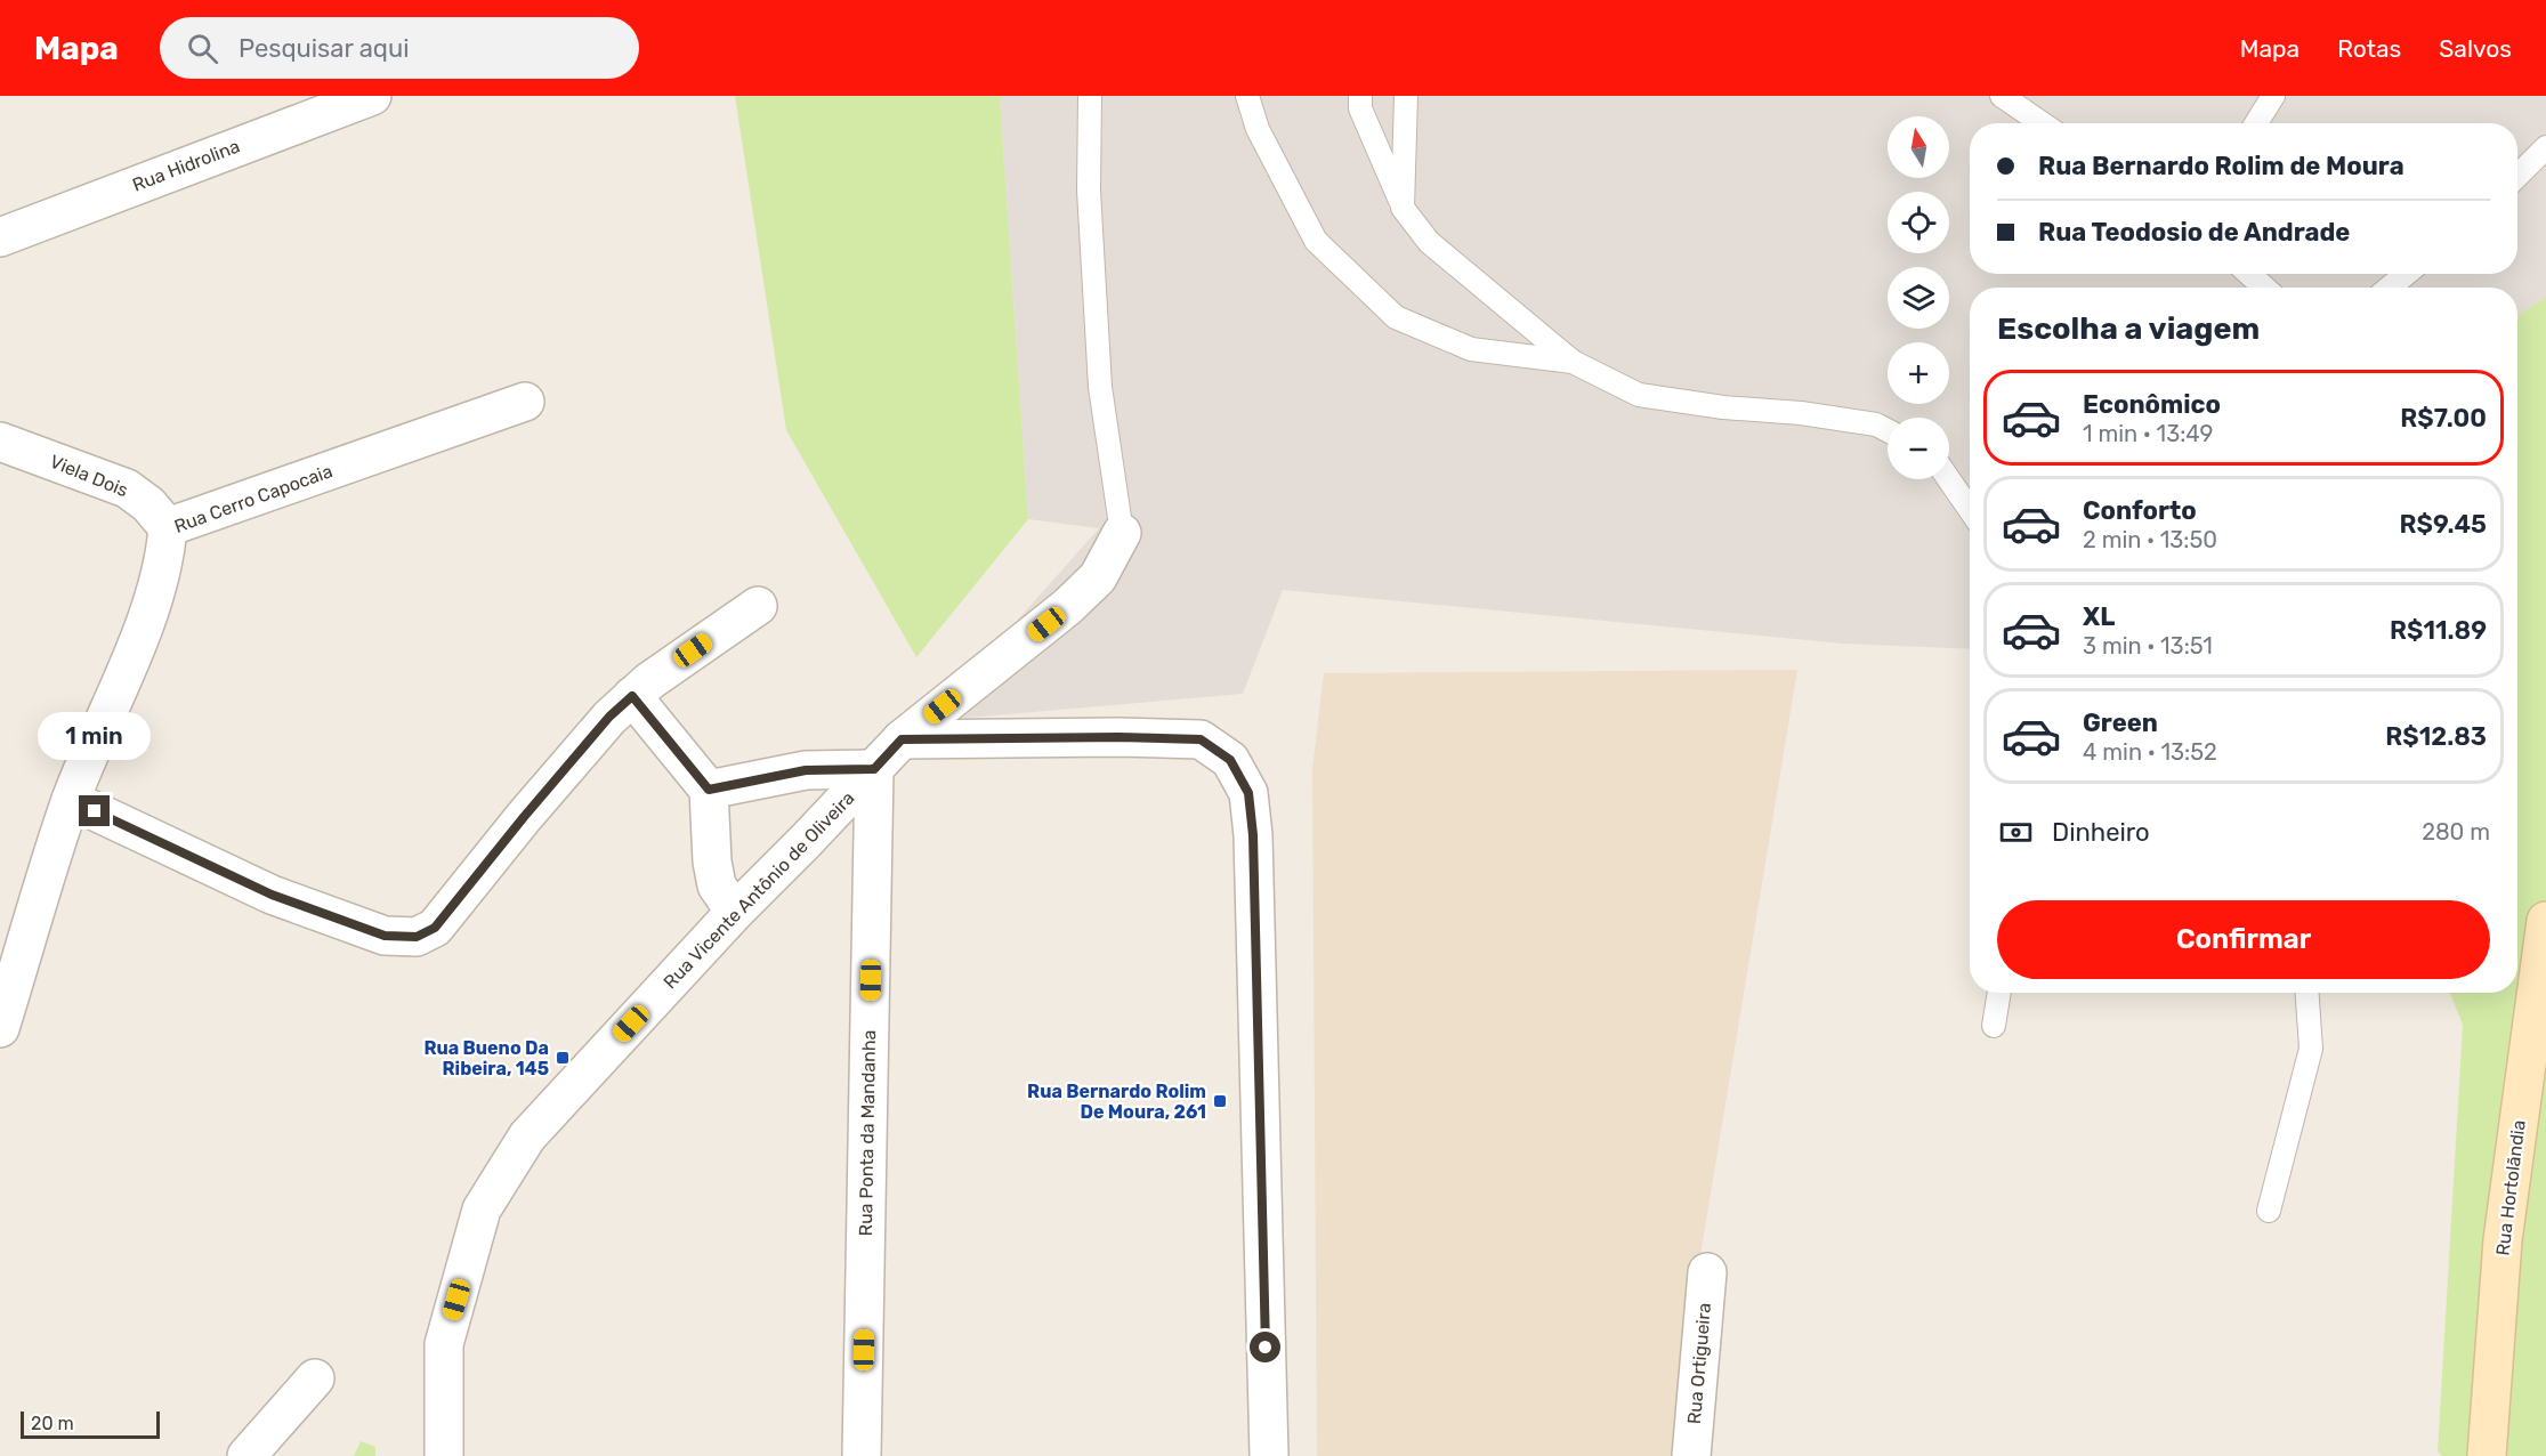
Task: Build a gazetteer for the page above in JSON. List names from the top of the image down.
{
  "streets": {
    "street": [
      "Rua Hidrolina",
      "Viela Dois",
      "Rua Cerro Capocaia",
      "Rua Vicente Antônio de Oliveira",
      "Rua Ponta da Mandanha",
      "Rua Hortolãndia",
      "Rua Ortigueira"
    ]
  },
  "crossings": [
    ["Viela Dois", "Rua Cerro Capocaia"],
    ["Rua Vicente Antônio de Oliveira", "Rua Ponta da Mandanha"]
  ],
  "places": {
    "transit": ["Rua Bueno Da Ribeira, 145", "Rua Bernardo Rolim De Moura, 261"]
  },
  "scale_bar": "20 m",
  "north": "top",
  "page": {
    "header": "Mapa",
    "search": "Pesquisar aqui",
    "nav": ["Mapa", "Rotas", "Salvos"],
    "map_buttons": ["+", "−"],
    "banner": ["Rua Bernardo Rolim de Moura", "Rua Teodosio de Andrade"],
    "heading": "Escolha a viagem",
    "list": [
      {
        "name": "Econômico",
        "note": "1 min · 13:49",
        "value": "R$7.00"
      },
      {
        "name": "Conforto",
        "note": "2 min · 13:50",
        "value": "R$9.45"
      },
      {
        "name": "XL",
        "note": "3 min · 13:51",
        "value": "R$11.89"
      },
      {
        "name": "Green",
        "note": "4 min · 13:52",
        "value": "R$12.83"
      }
    ],
    "bubble": "1 min",
    "pay": ["Dinheiro", "280 m"],
    "buttons": "Confirmar",
    "scale": "20 m"
  }
}
